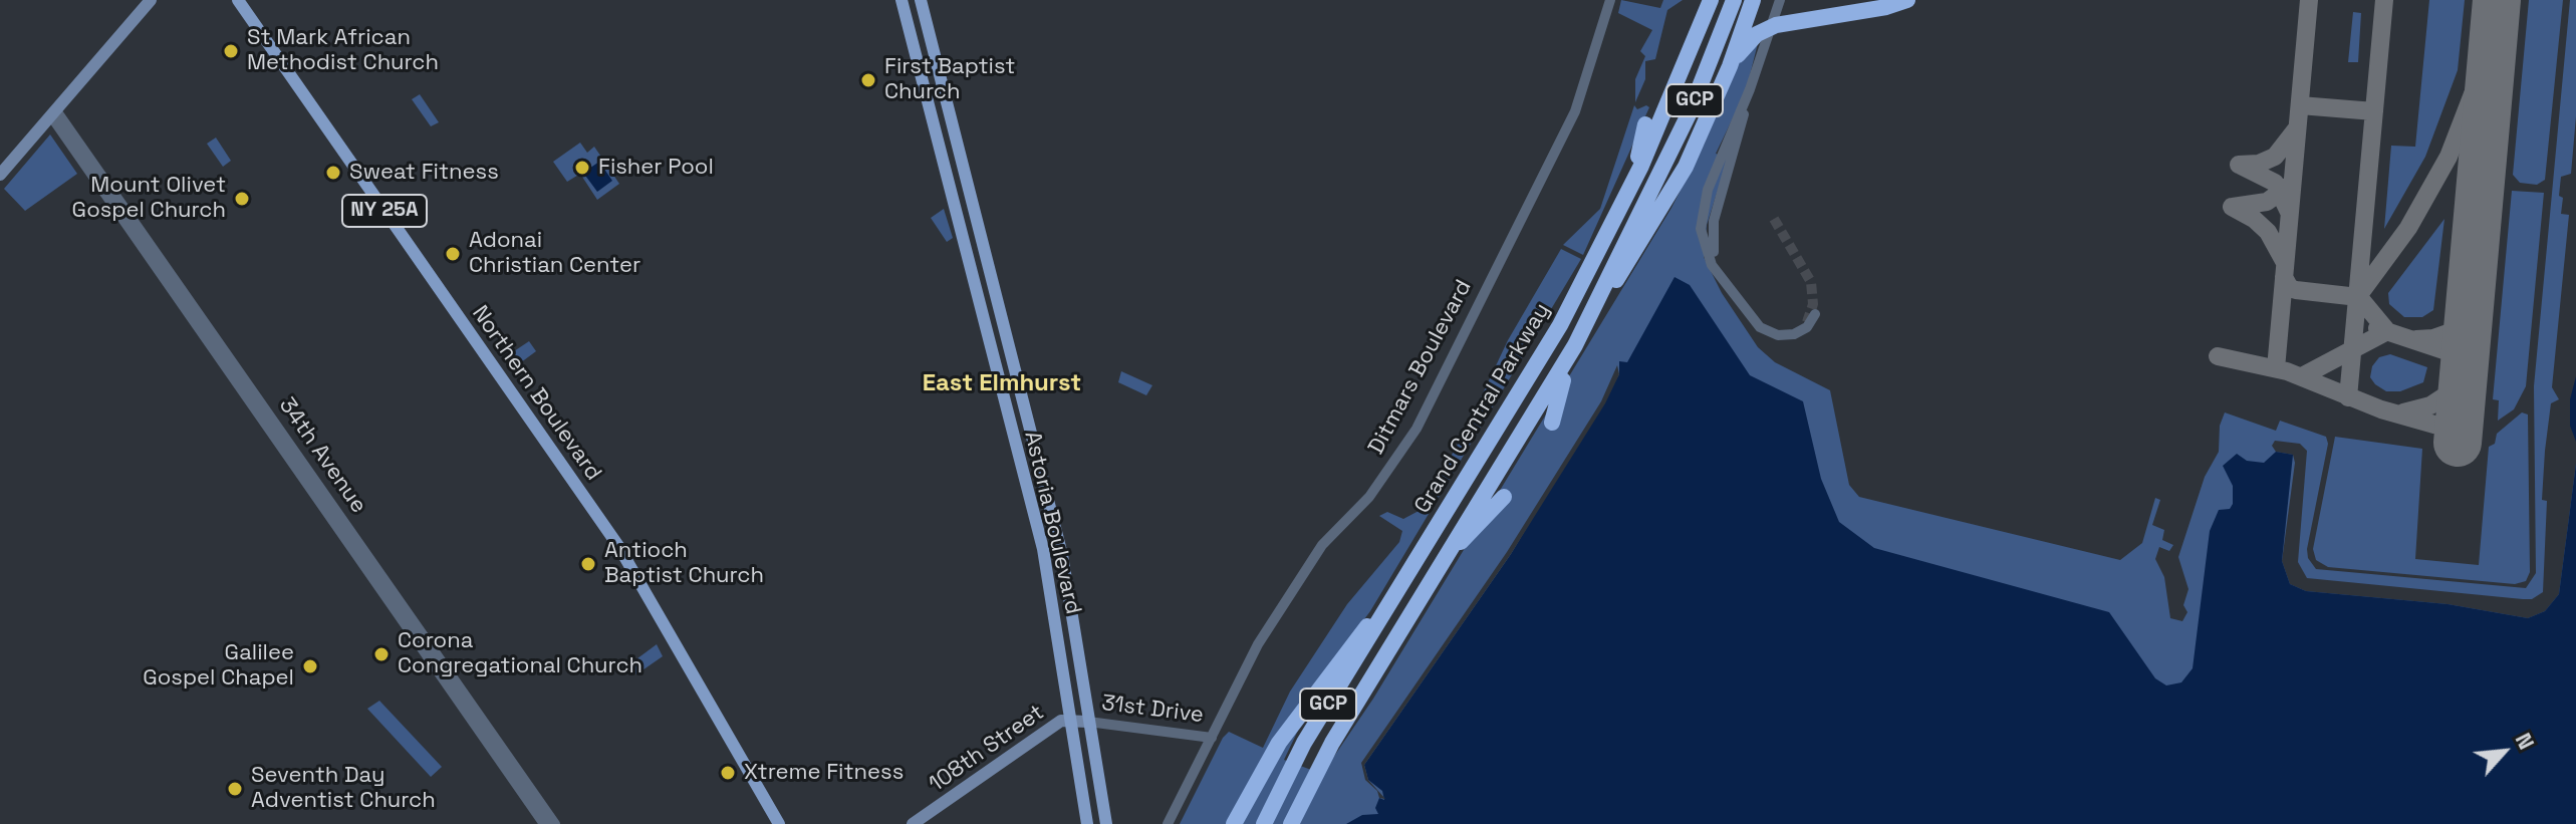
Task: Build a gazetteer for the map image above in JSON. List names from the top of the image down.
{
  "streets": {
    "highway": ["GCP", "Grand Central Parkway"],
    "main road": [
      "NY 25A",
      "Northern Boulevard",
      "Astoria Boulevard",
      "108th Street"
    ],
    "street": ["Ditmars Boulevard", "34th Avenue", "31st Drive"]
  },
  "crossings": [
    ["Ditmars Boulevard", "31st Drive"],
    ["Astoria Boulevard", "31st Drive"],
    ["Astoria Boulevard", "108th Street"],
    ["31st Drive", "108th Street"]
  ],
  "districts": ["East Elmhurst"],
  "places": [
    "St Mark African Methodist Church",
    "First Baptist Church",
    "Fisher Pool",
    "Sweat Fitness",
    "Mount Olivet Gospel Church",
    "Adonai Christian Center",
    "Antioch Baptist Church",
    "Corona Congregational Church",
    "Galilee Gospel Chapel",
    "Xtreme Fitness",
    "Seventh Day Adventist Church"
  ],
  "north": "top right"
}
